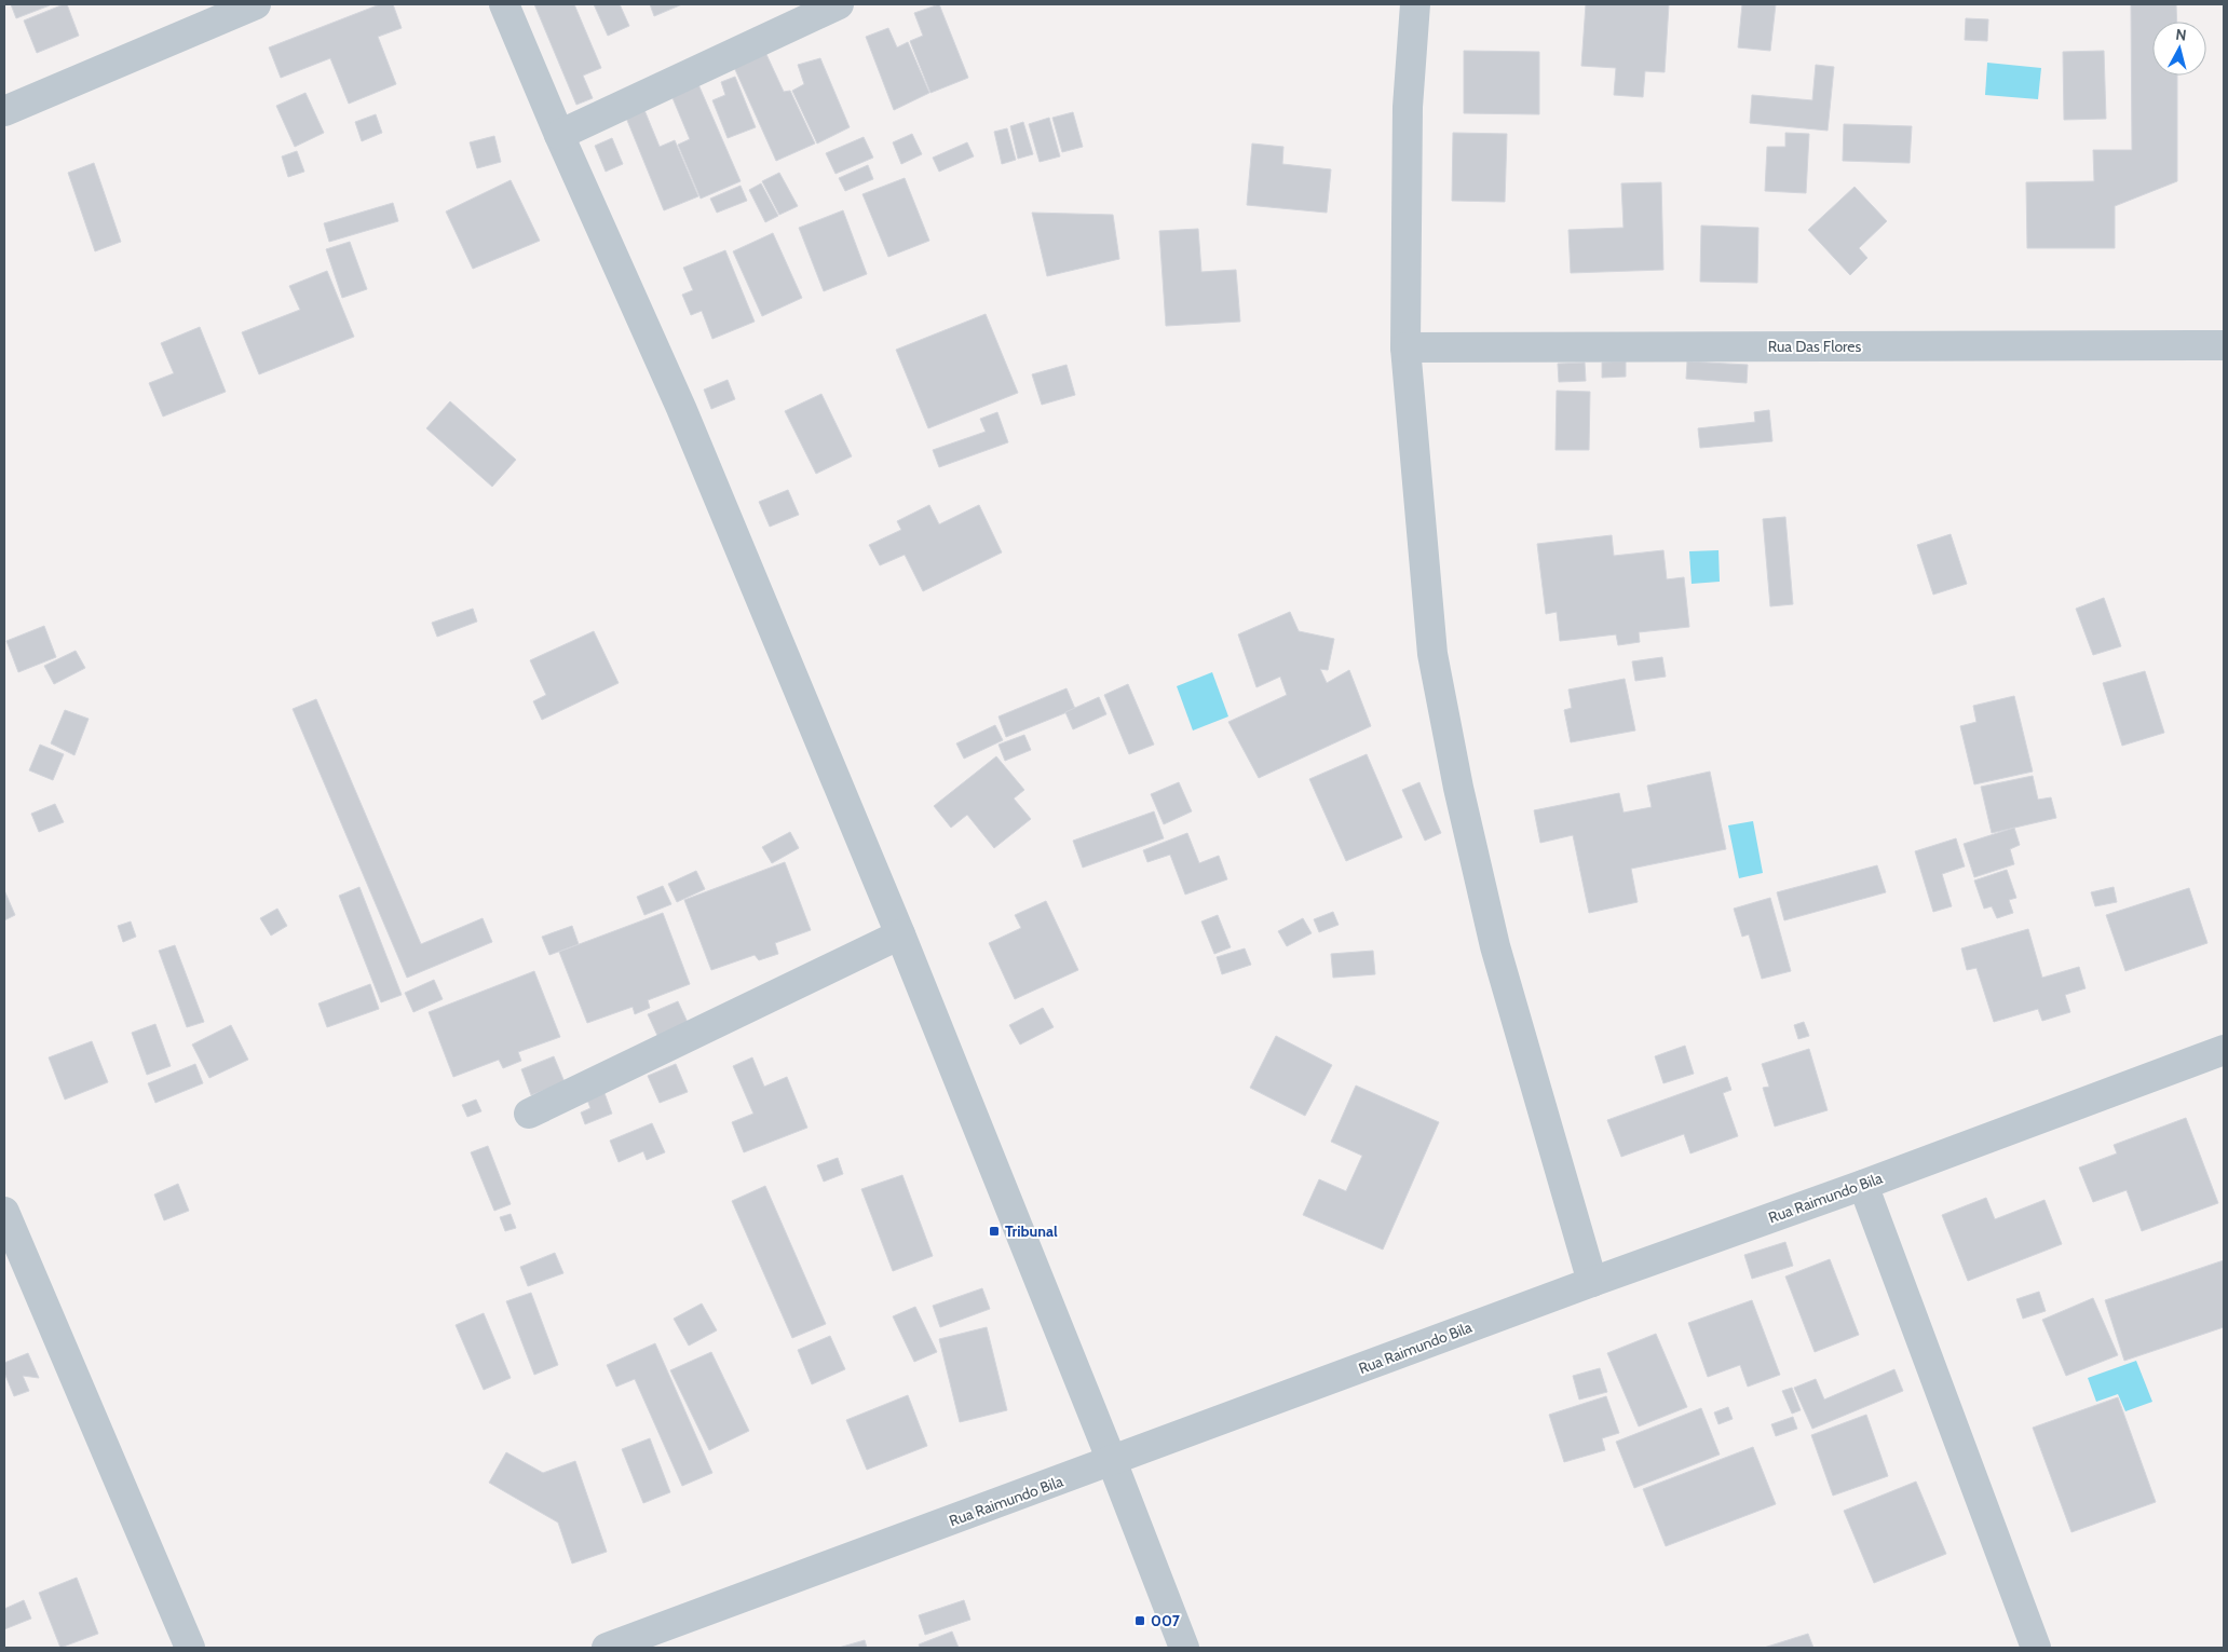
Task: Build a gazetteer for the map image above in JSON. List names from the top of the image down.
{
  "streets": {
    "street": ["Rua Das Flores", "Rua Raimundo Bila"]
  },
  "places": {
    "transit": ["Tribunal", "007"]
  },
  "north": "top"
}
